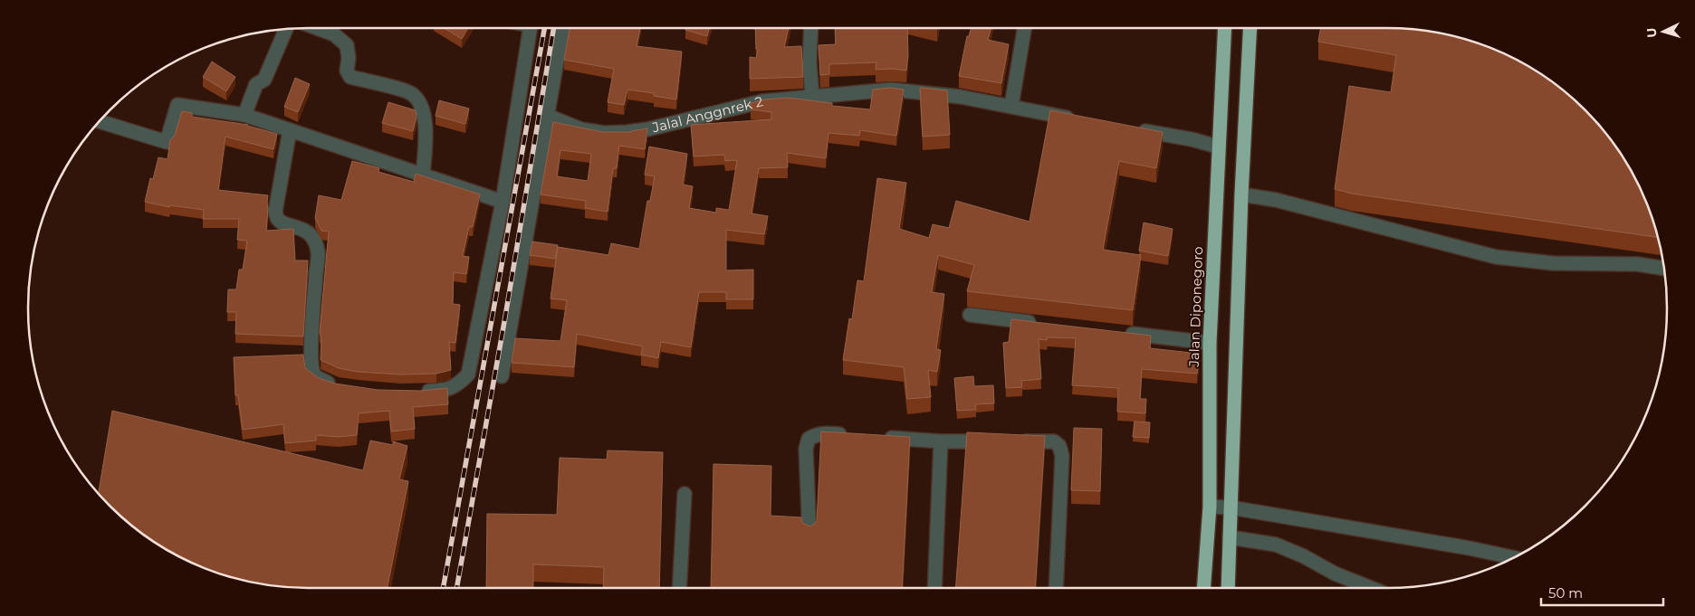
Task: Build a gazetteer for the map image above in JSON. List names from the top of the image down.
{
  "streets": {
    "highway": ["Jalan Diponegoro"],
    "street": ["Jalal Anggnrek 2"]
  },
  "scale_bar": "50 m",
  "north": "left"
}
